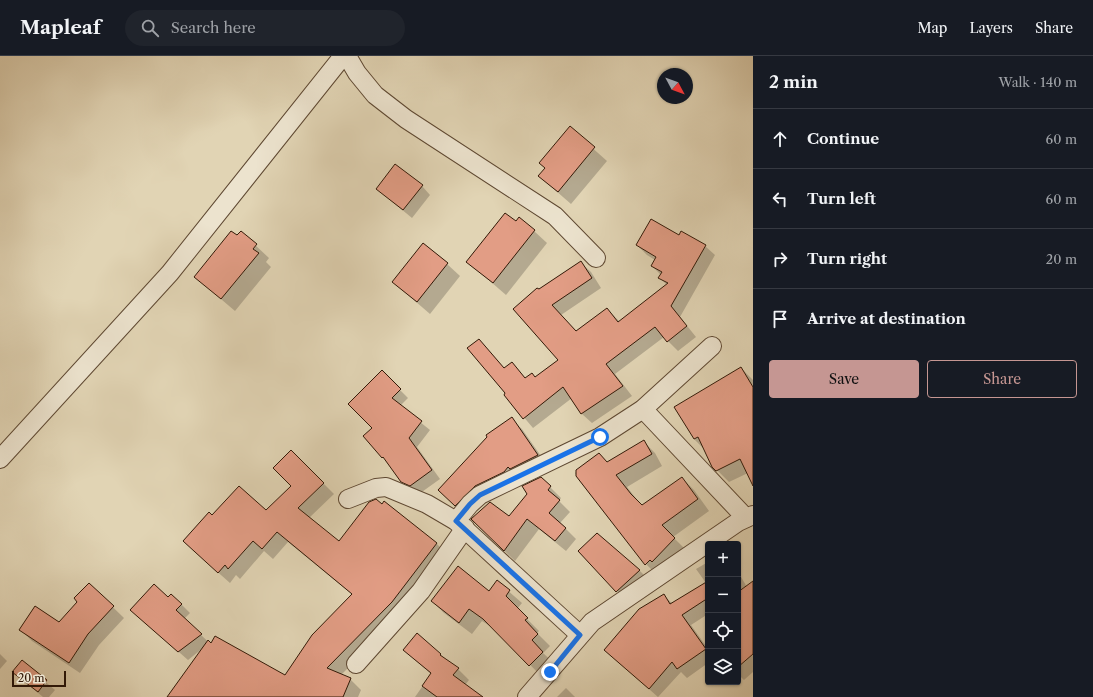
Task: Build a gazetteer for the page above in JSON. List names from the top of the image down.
{
  "scale_bar": "20 m",
  "north": "bottom right",
  "page": {
    "header": "Mapleaf",
    "search": "Search here",
    "nav": ["Map", "Layers", "Share"],
    "heading": ["2 min", "Walk · 140 m"],
    "list": [
      ["Continue", "60 m"],
      ["Turn left", "60 m"],
      ["Turn right", "20 m"],
      "Arrive at destination"
    ],
    "buttons": ["Save", "Share"],
    "map_buttons": ["+", "−"],
    "scale": "20 m"
  }
}
